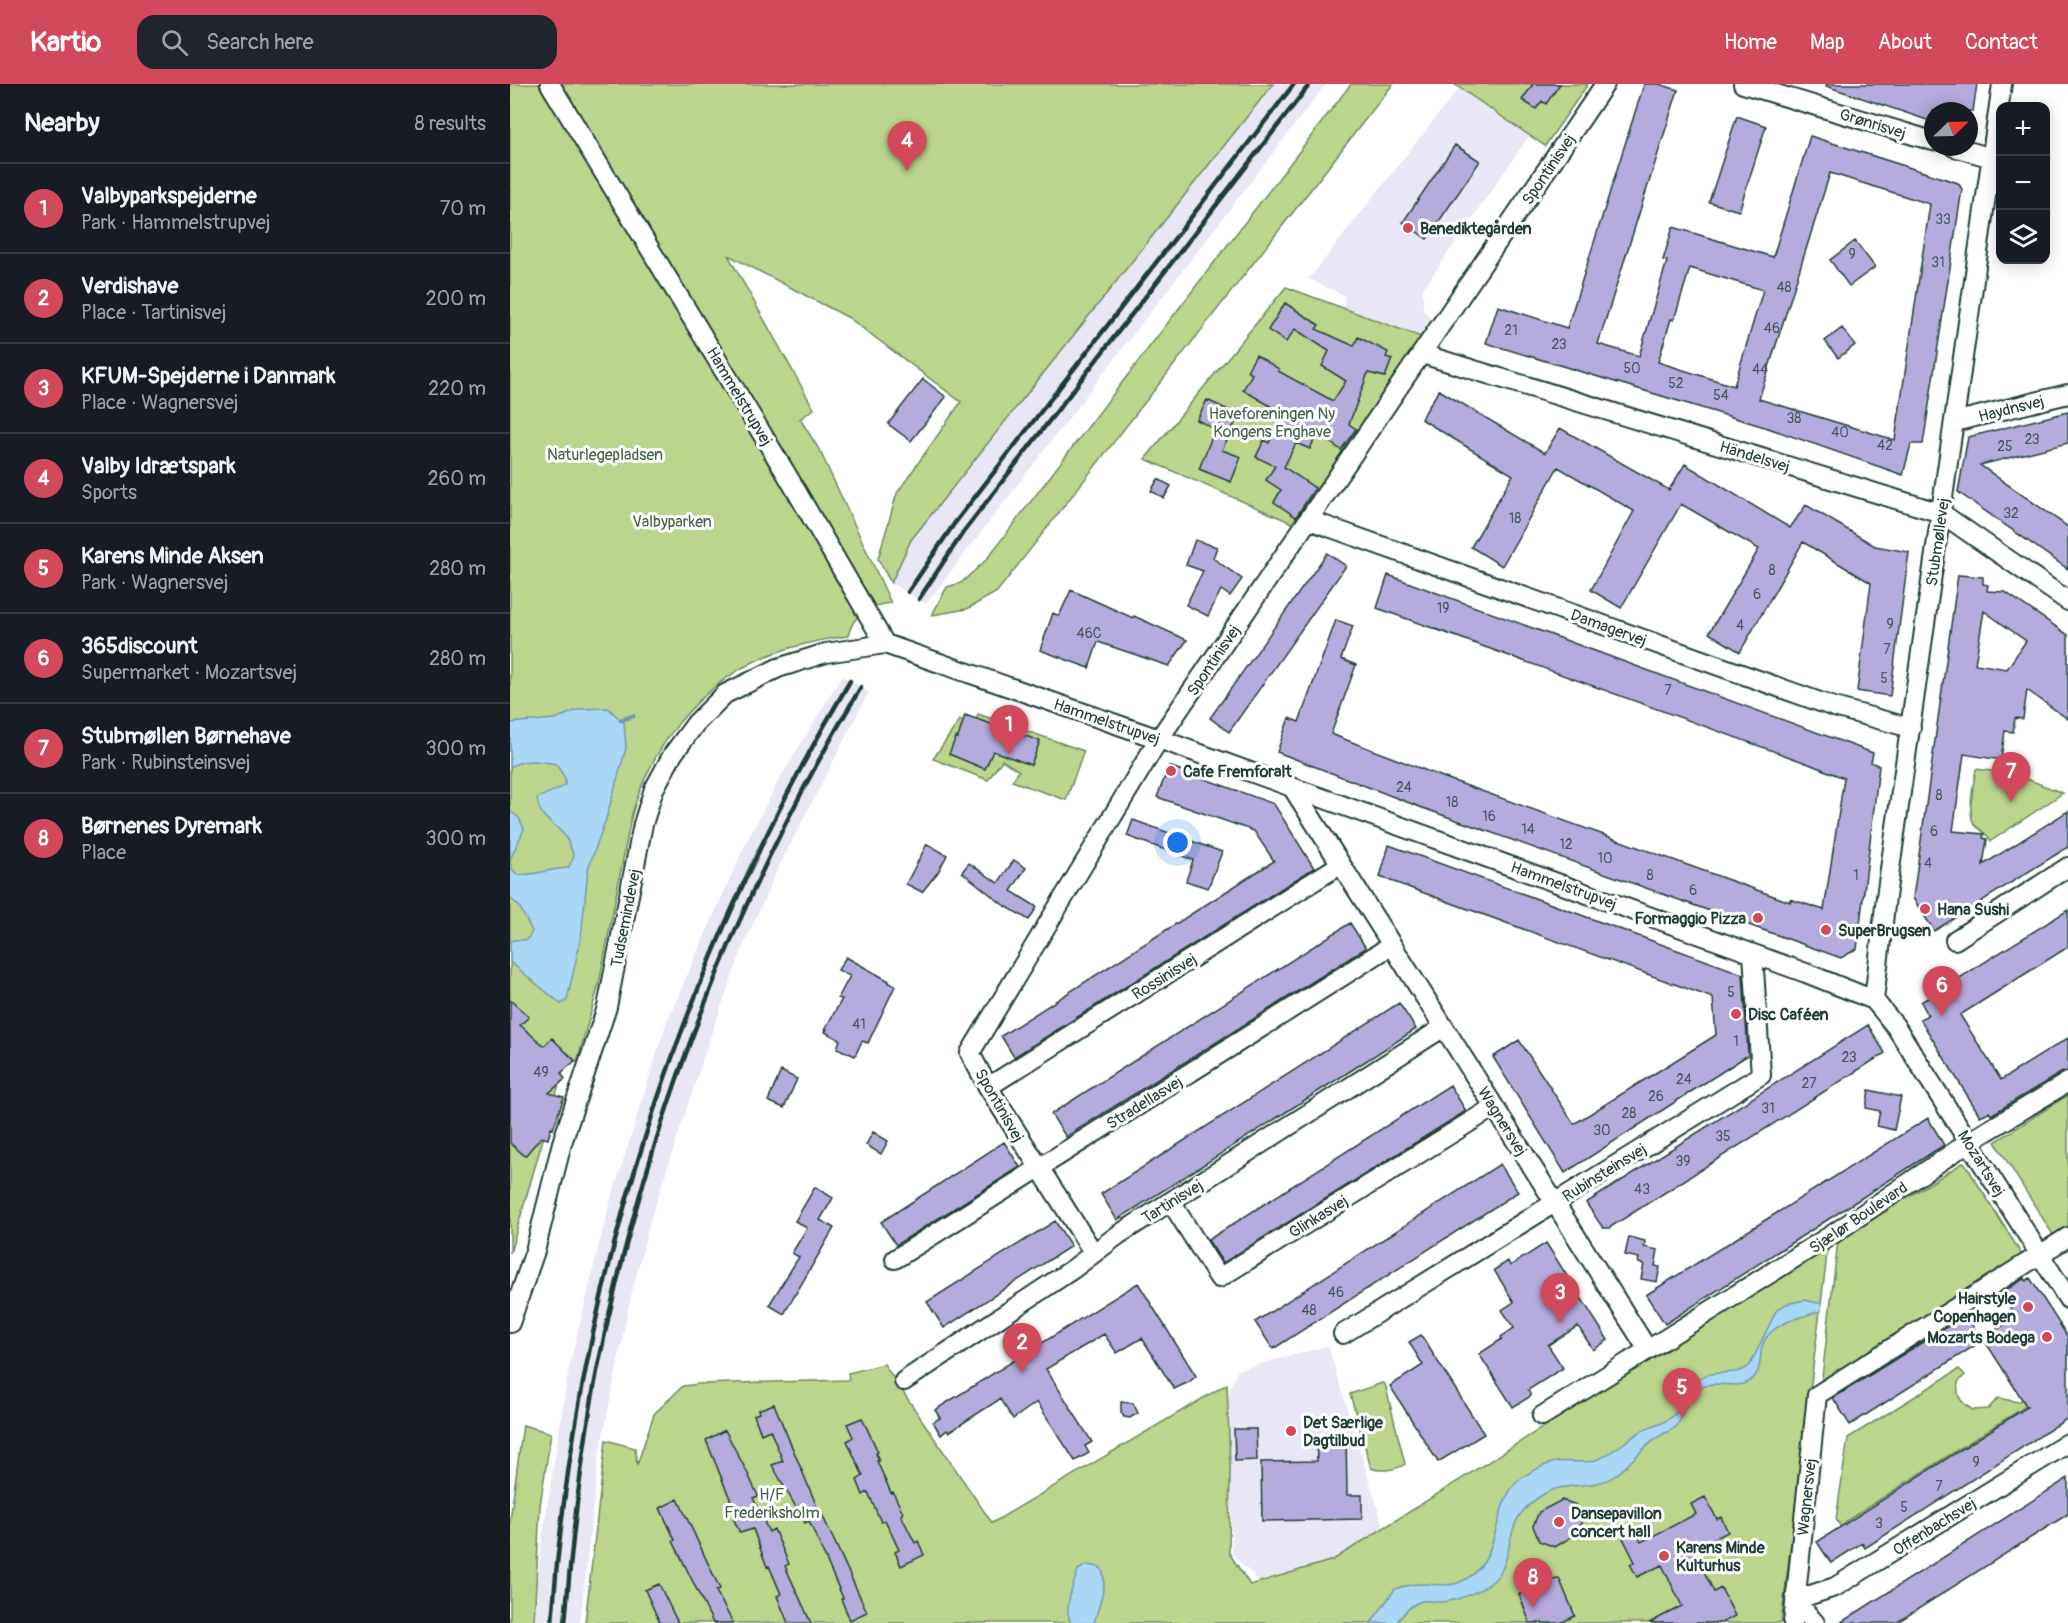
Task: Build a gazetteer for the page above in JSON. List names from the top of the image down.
{
  "streets": {
    "street": [
      "Grønrisvej",
      "Spontinisvej",
      "Hammelstrupvej",
      "Haydnsvej",
      "Händelsvej",
      "Stubmøllevej",
      "Damagervej",
      "Tudsemindevej",
      "Rossinisvej",
      "Stradellasvej",
      "Wagnersvej",
      "Mozartsvej",
      "Rubinsteinsvej",
      "Tartinisvej",
      "Glinkasvej",
      "Sjælør Boulevard",
      "Offenbachsvej"
    ]
  },
  "crossings": [
    ["Spontinisvej", "Hammelstrupvej"],
    ["Spontinisvej", "Händelsvej"],
    ["Spontinisvej", "Damagervej"],
    ["Spontinisvej", "Rossinisvej"],
    ["Spontinisvej", "Stradellasvej"],
    ["Spontinisvej", "Tartinisvej"],
    ["Hammelstrupvej", "Stubmøllevej"],
    ["Hammelstrupvej", "Tudsemindevej"],
    ["Hammelstrupvej", "Wagnersvej"],
    ["Hammelstrupvej", "Mozartsvej"],
    ["Hammelstrupvej", "Rubinsteinsvej"],
    ["Haydnsvej", "Stubmøllevej"],
    ["Händelsvej", "Stubmøllevej"],
    ["Stubmøllevej", "Damagervej"],
    ["Stubmøllevej", "Mozartsvej"],
    ["Rossinisvej", "Wagnersvej"],
    ["Stradellasvej", "Wagnersvej"],
    ["Wagnersvej", "Mozartsvej"],
    ["Wagnersvej", "Rubinsteinsvej"],
    ["Wagnersvej", "Tartinisvej"],
    ["Wagnersvej", "Glinkasvej"],
    ["Wagnersvej", "Sjælør Boulevard"],
    ["Wagnersvej", "Offenbachsvej"],
    ["Mozartsvej", "Sjælør Boulevard"],
    ["Tartinisvej", "Glinkasvej"]
  ],
  "parks": [
    "Haveforeningen Ny Kongens Enghave",
    "Naturlegepladsen",
    "Valbyparken",
    "H/F Frederiksholm"
  ],
  "places": [
    "Benediktegården",
    "Cafe Fremforalt",
    "Hana Sushi",
    "Formaggio Pizza",
    "SuperBrugsen",
    "Disc Caféen",
    "Hairstyle Copenhagen",
    "Mozarts Bodega",
    "Det Særlige Dagtilbud",
    "Dansepavillon concert hall",
    "Karens Minde Kulturhus"
  ],
  "house_numbers": [
    "33",
    "9",
    "31",
    "48",
    "46",
    "21",
    "23",
    "50",
    "44",
    "52",
    "54",
    "38",
    "40",
    "23",
    "42",
    "25",
    "32",
    "18",
    "8",
    "6",
    "19",
    "9",
    "4",
    "46C",
    "7",
    "5",
    "7",
    "24",
    "8",
    "18",
    "16",
    "14",
    "6",
    "12",
    "10",
    "4",
    "8",
    "1",
    "6",
    "5",
    "41",
    "1",
    "23",
    "49",
    "24",
    "27",
    "26",
    "31",
    "28",
    "30",
    "35",
    "39",
    "43",
    "46",
    "48",
    "9",
    "7",
    "5",
    "3"
  ],
  "north": "top right",
  "page": {
    "header": "Kartio",
    "search": "Search here",
    "nav": [
      "Home",
      "Map",
      "About",
      "Contact"
    ],
    "heading": ["Nearby", "8 results"],
    "map_buttons": ["+", "−"],
    "pins": [
      "4",
      "1",
      "7",
      "6",
      "3",
      "2",
      "5",
      "8"
    ],
    "list": [
      {
        "mark": "1",
        "name": "Valbyparkspejderne",
        "note": "Park · Hammelstrupvej",
        "value": "70 m"
      },
      {
        "mark": "2",
        "name": "Verdishave",
        "note": "Place · Tartinisvej",
        "value": "200 m"
      },
      {
        "mark": "3",
        "name": "KFUM-Spejderne i Danmark",
        "note": "Place · Wagnersvej",
        "value": "220 m"
      },
      {
        "mark": "4",
        "name": "Valby Idrætspark",
        "note": "Sports",
        "value": "260 m"
      },
      {
        "mark": "5",
        "name": "Karens Minde Aksen",
        "note": "Park · Wagnersvej",
        "value": "280 m"
      },
      {
        "mark": "6",
        "name": "365discount",
        "note": "Supermarket · Mozartsvej",
        "value": "280 m"
      },
      {
        "mark": "7",
        "name": "Stubmøllen Børnehave",
        "note": "Park · Rubinsteinsvej",
        "value": "300 m"
      },
      {
        "mark": "8",
        "name": "Børnenes Dyremark",
        "note": "Place",
        "value": "300 m"
      }
    ]
  }
}
